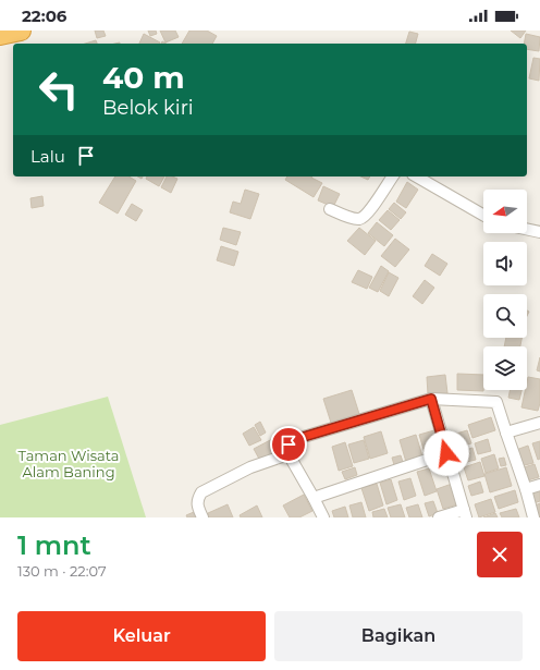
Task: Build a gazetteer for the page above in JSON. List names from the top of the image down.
{
  "parks": ["Taman Wisata Alam Baning"],
  "north": "left",
  "page": {
    "status": "22:06",
    "turn": ["40 m", "Belok kiri"],
    "then": "Lalu",
    "heading": ["1 mnt", "130 m · 22:07"],
    "buttons": ["Keluar", "Bagikan"]
  }
}
